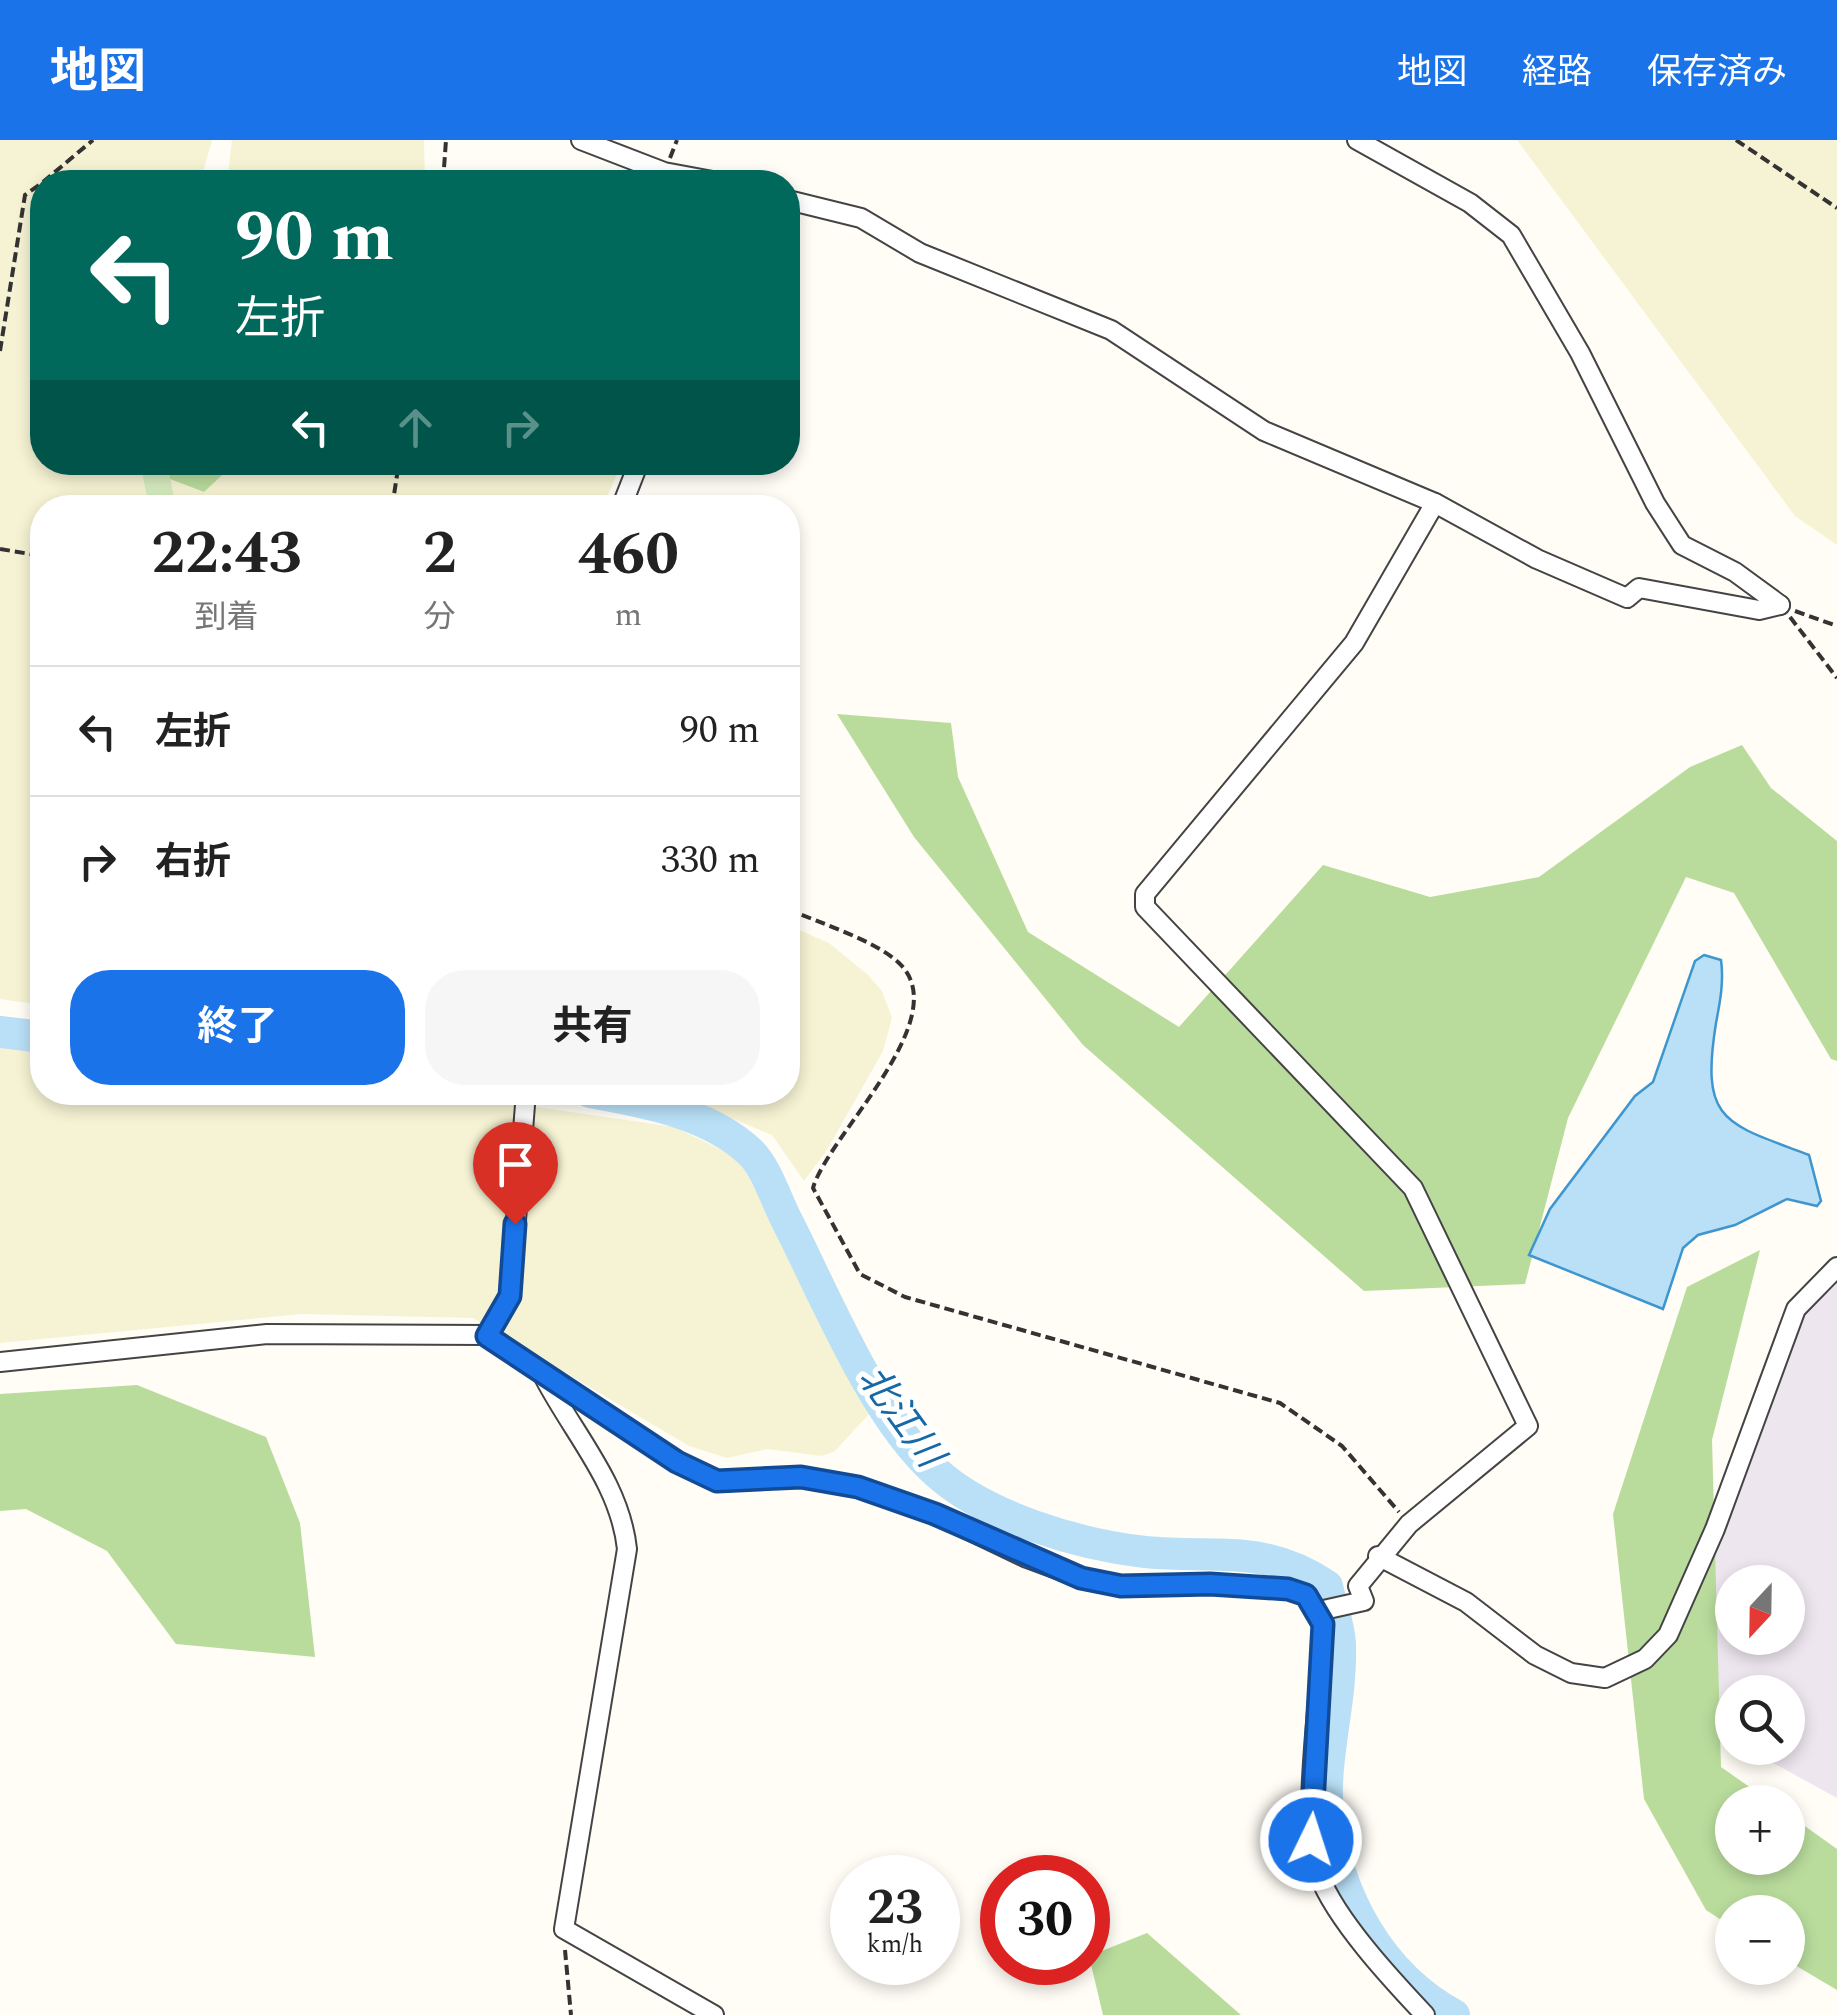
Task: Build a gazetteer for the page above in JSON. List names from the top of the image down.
{
  "water": ["北江川"],
  "north": "bottom",
  "page": {
    "header": "地図",
    "nav": ["地図", "経路", "保存済み"],
    "turn": ["90 m", "左折"],
    "eta": [
      "22:43",
      "到着",
      "2",
      "分",
      "460",
      "m"
    ],
    "list": [
      {
        "name": "左折",
        "value": "90 m"
      },
      {
        "name": "右折",
        "value": "330 m"
      }
    ],
    "buttons": ["終了", "共有"],
    "map_buttons": ["+", "−"],
    "speed": "23 km/h",
    "limit": "30"
  }
}
